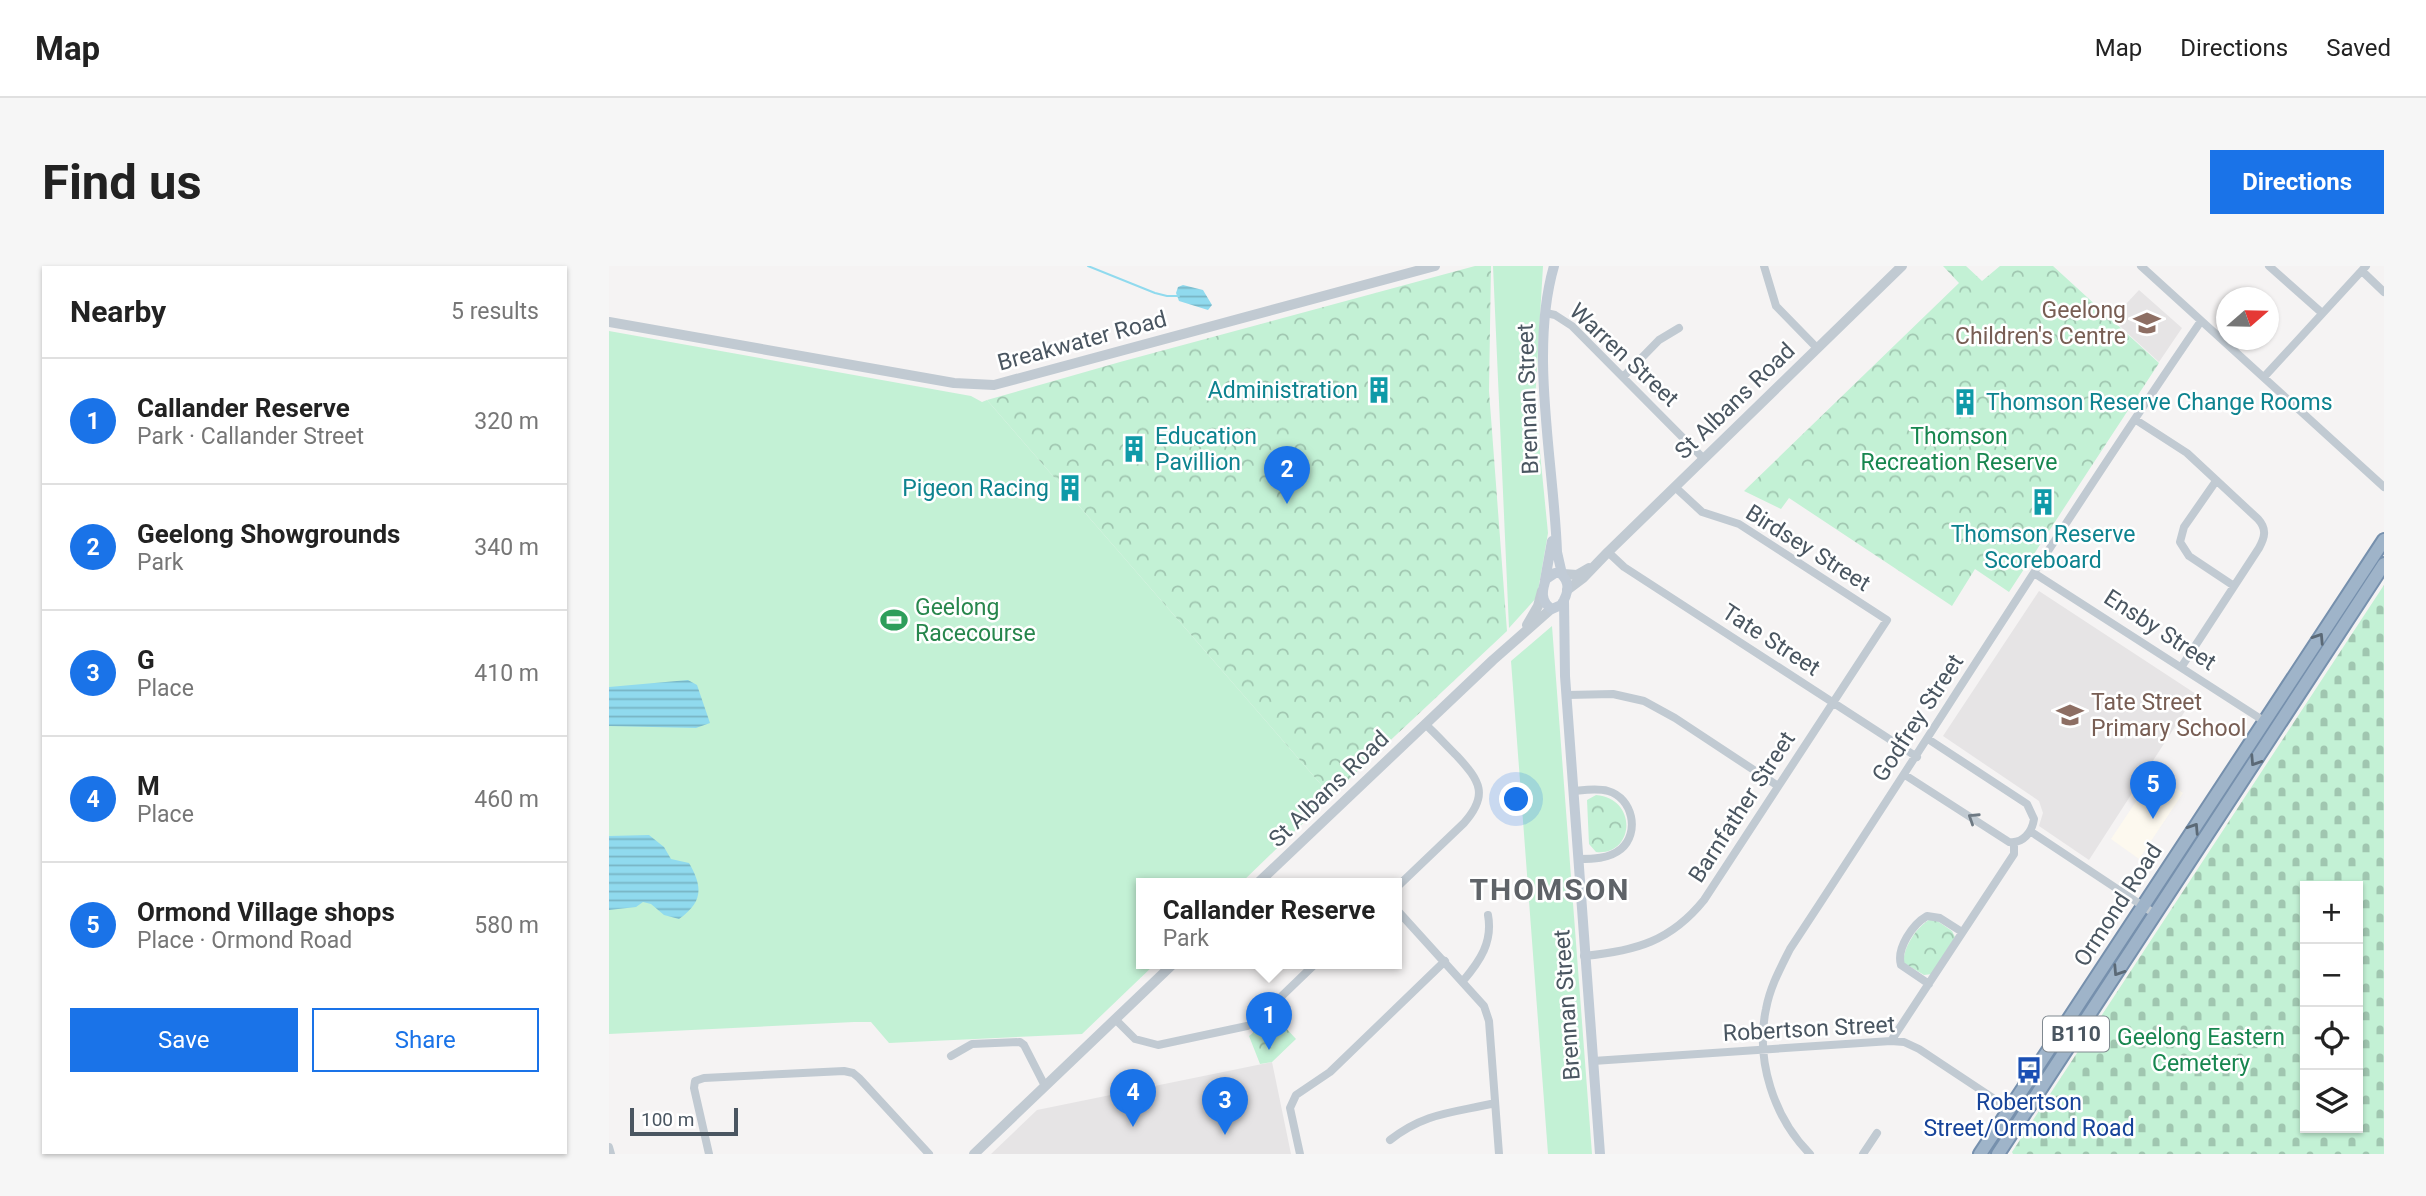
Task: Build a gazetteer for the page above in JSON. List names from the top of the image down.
{
  "streets": {
    "highway": ["Ormond Road", "B110"],
    "main road": ["Brennan Street"],
    "street": [
      "Breakwater Road",
      "Warren Street",
      "St Albans Road",
      "Birdsey Street",
      "Ensby Street",
      "Tate Street",
      "Godfrey Street",
      "Barnfather Street",
      "Robertson Street"
    ]
  },
  "crossings": [
    ["Warren Street", "Brennan Street"],
    ["Warren Street", "St Albans Road"],
    ["Brennan Street", "St Albans Road"],
    ["Brennan Street", "Barnfather Street"],
    ["Brennan Street", "Robertson Street"],
    ["St Albans Road", "Birdsey Street"],
    ["St Albans Road", "Tate Street"],
    ["Birdsey Street", "Barnfather Street"],
    ["Ensby Street", "Godfrey Street"],
    ["Ensby Street", "Ormond Road"],
    ["Tate Street", "Godfrey Street"],
    ["Tate Street", "Barnfather Street"],
    ["Godfrey Street", "Robertson Street"],
    ["Ormond Road", "Robertson Street"]
  ],
  "districts": ["THOMSON"],
  "parks": ["Thomson Recreation Reserve", "Geelong Eastern Cemetery"],
  "places": {
    "school or university": ["Geelong Children's Centre", "Tate Street Primary School"],
    "building": [
      "Administration",
      "Thomson Reserve Change Rooms",
      "Education Pavillion",
      "Pigeon Racing",
      "Thomson Reserve Scoreboard"
    ],
    "sports": ["Geelong Racecourse"],
    "bus stop": ["Robertson Street/Ormond Road"]
  },
  "scale_bar": "100 m",
  "north": "right",
  "page": {
    "header": "Map",
    "nav": ["Map", "Directions", "Saved"],
    "buttons": [
      "Directions",
      ["Save", "Share"]
    ],
    "title": "Find us",
    "heading": ["Nearby", "5 results"],
    "list": [
      {
        "mark": "1",
        "name": "Callander Reserve",
        "note": "Park · Callander Street",
        "value": "320 m"
      },
      {
        "mark": "2",
        "name": "Geelong Showgrounds",
        "note": "Park",
        "value": "340 m"
      },
      {
        "mark": "3",
        "name": "G",
        "note": "Place",
        "value": "410 m"
      },
      {
        "mark": "4",
        "name": "M",
        "note": "Place",
        "value": "460 m"
      },
      {
        "mark": "5",
        "name": "Ormond Village shops",
        "note": "Place · Ormond Road",
        "value": "580 m"
      }
    ],
    "pins": [
      "2",
      "5",
      "1",
      "4",
      "3"
    ],
    "popup": ["Callander Reserve", "Park"],
    "map_buttons": ["+", "−"],
    "scale": "100 m"
  }
}
